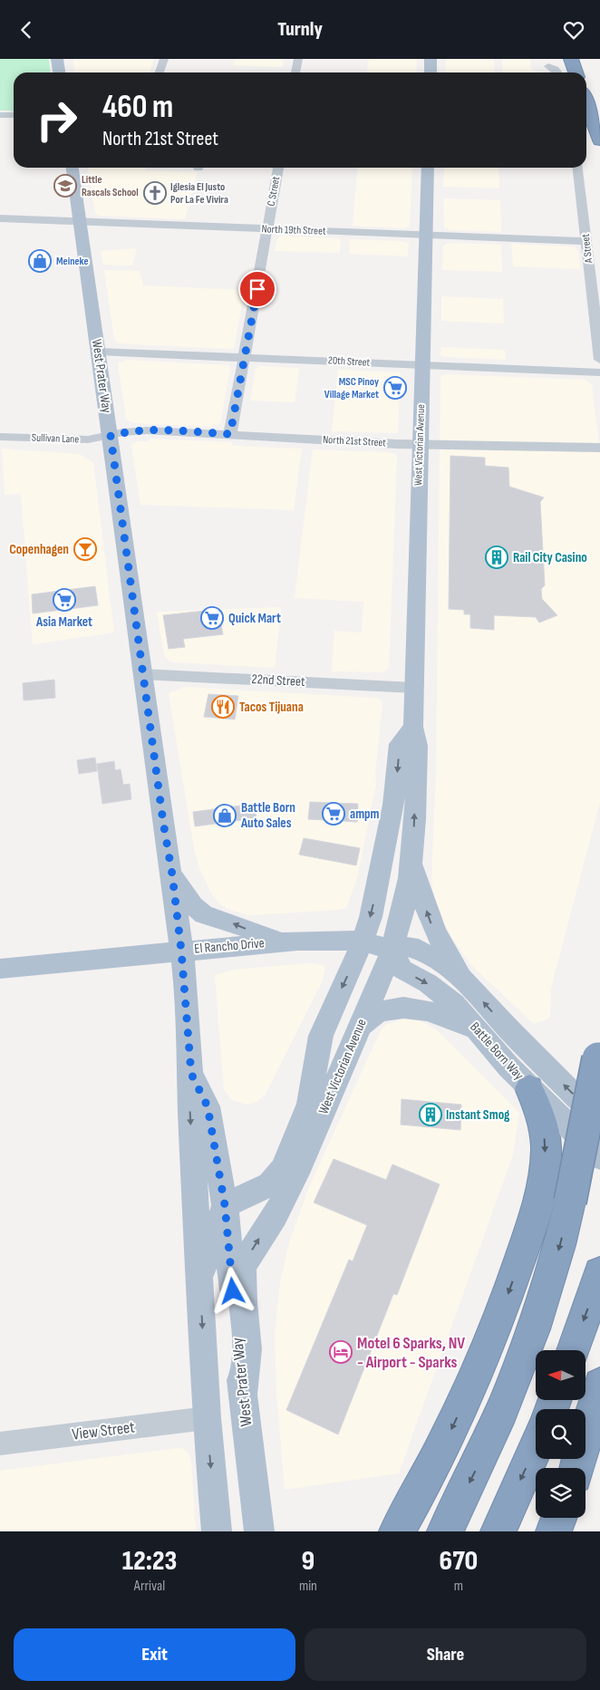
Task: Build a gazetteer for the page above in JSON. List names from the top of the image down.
{
  "streets": {
    "main road": [
      "West Prater Way",
      "West Victorian Avenue",
      "El Rancho Drive",
      "Battle Born Way"
    ],
    "street": [
      "C Street",
      "North 19th Street",
      "A Street",
      "20th Street",
      "Sullivan Lane",
      "North 21st Street",
      "22nd Street",
      "View Street"
    ]
  },
  "crossings": [
    ["C Street", "North 19th Street"],
    ["C Street", "20th Street"],
    ["C Street", "North 21st Street"],
    ["North 19th Street", "A Street"],
    ["North 19th Street", "West Prater Way"],
    ["North 19th Street", "West Victorian Avenue"],
    ["20th Street", "West Prater Way"],
    ["20th Street", "West Victorian Avenue"],
    ["West Prater Way", "Sullivan Lane"],
    ["West Prater Way", "North 21st Street"],
    ["West Prater Way", "West Victorian Avenue"],
    ["West Prater Way", "22nd Street"],
    ["West Prater Way", "El Rancho Drive"],
    ["West Prater Way", "View Street"],
    ["Sullivan Lane", "North 21st Street"],
    ["North 21st Street", "West Victorian Avenue"],
    ["West Victorian Avenue", "22nd Street"],
    ["West Victorian Avenue", "El Rancho Drive"],
    ["West Victorian Avenue", "Battle Born Way"],
    ["El Rancho Drive", "Battle Born Way"]
  ],
  "places": {
    "school or university": ["Little Rascals School"],
    "church": ["Iglesia El Justo Por La Fe Vivira"],
    "shop": ["Meineke", "Battle Born Auto Sales"],
    "supermarket": [
      "MSC Pinoy Village Market",
      "Asia Market",
      "Quick Mart",
      "ampm"
    ],
    "bar": ["Copenhagen"],
    "building": ["Rail City Casino", "Instant Smog"],
    "restaurant": ["Tacos Tijuana"],
    "hotel": ["Motel 6 Sparks, NV - Airport - Sparks"]
  },
  "north": "left",
  "page": {
    "header": "Turnly",
    "turn": ["460 m", "North 21st Street"],
    "eta": [
      "12:23",
      "Arrival",
      "9",
      "min",
      "670",
      "m"
    ],
    "buttons": ["Exit", "Share"]
  }
}
